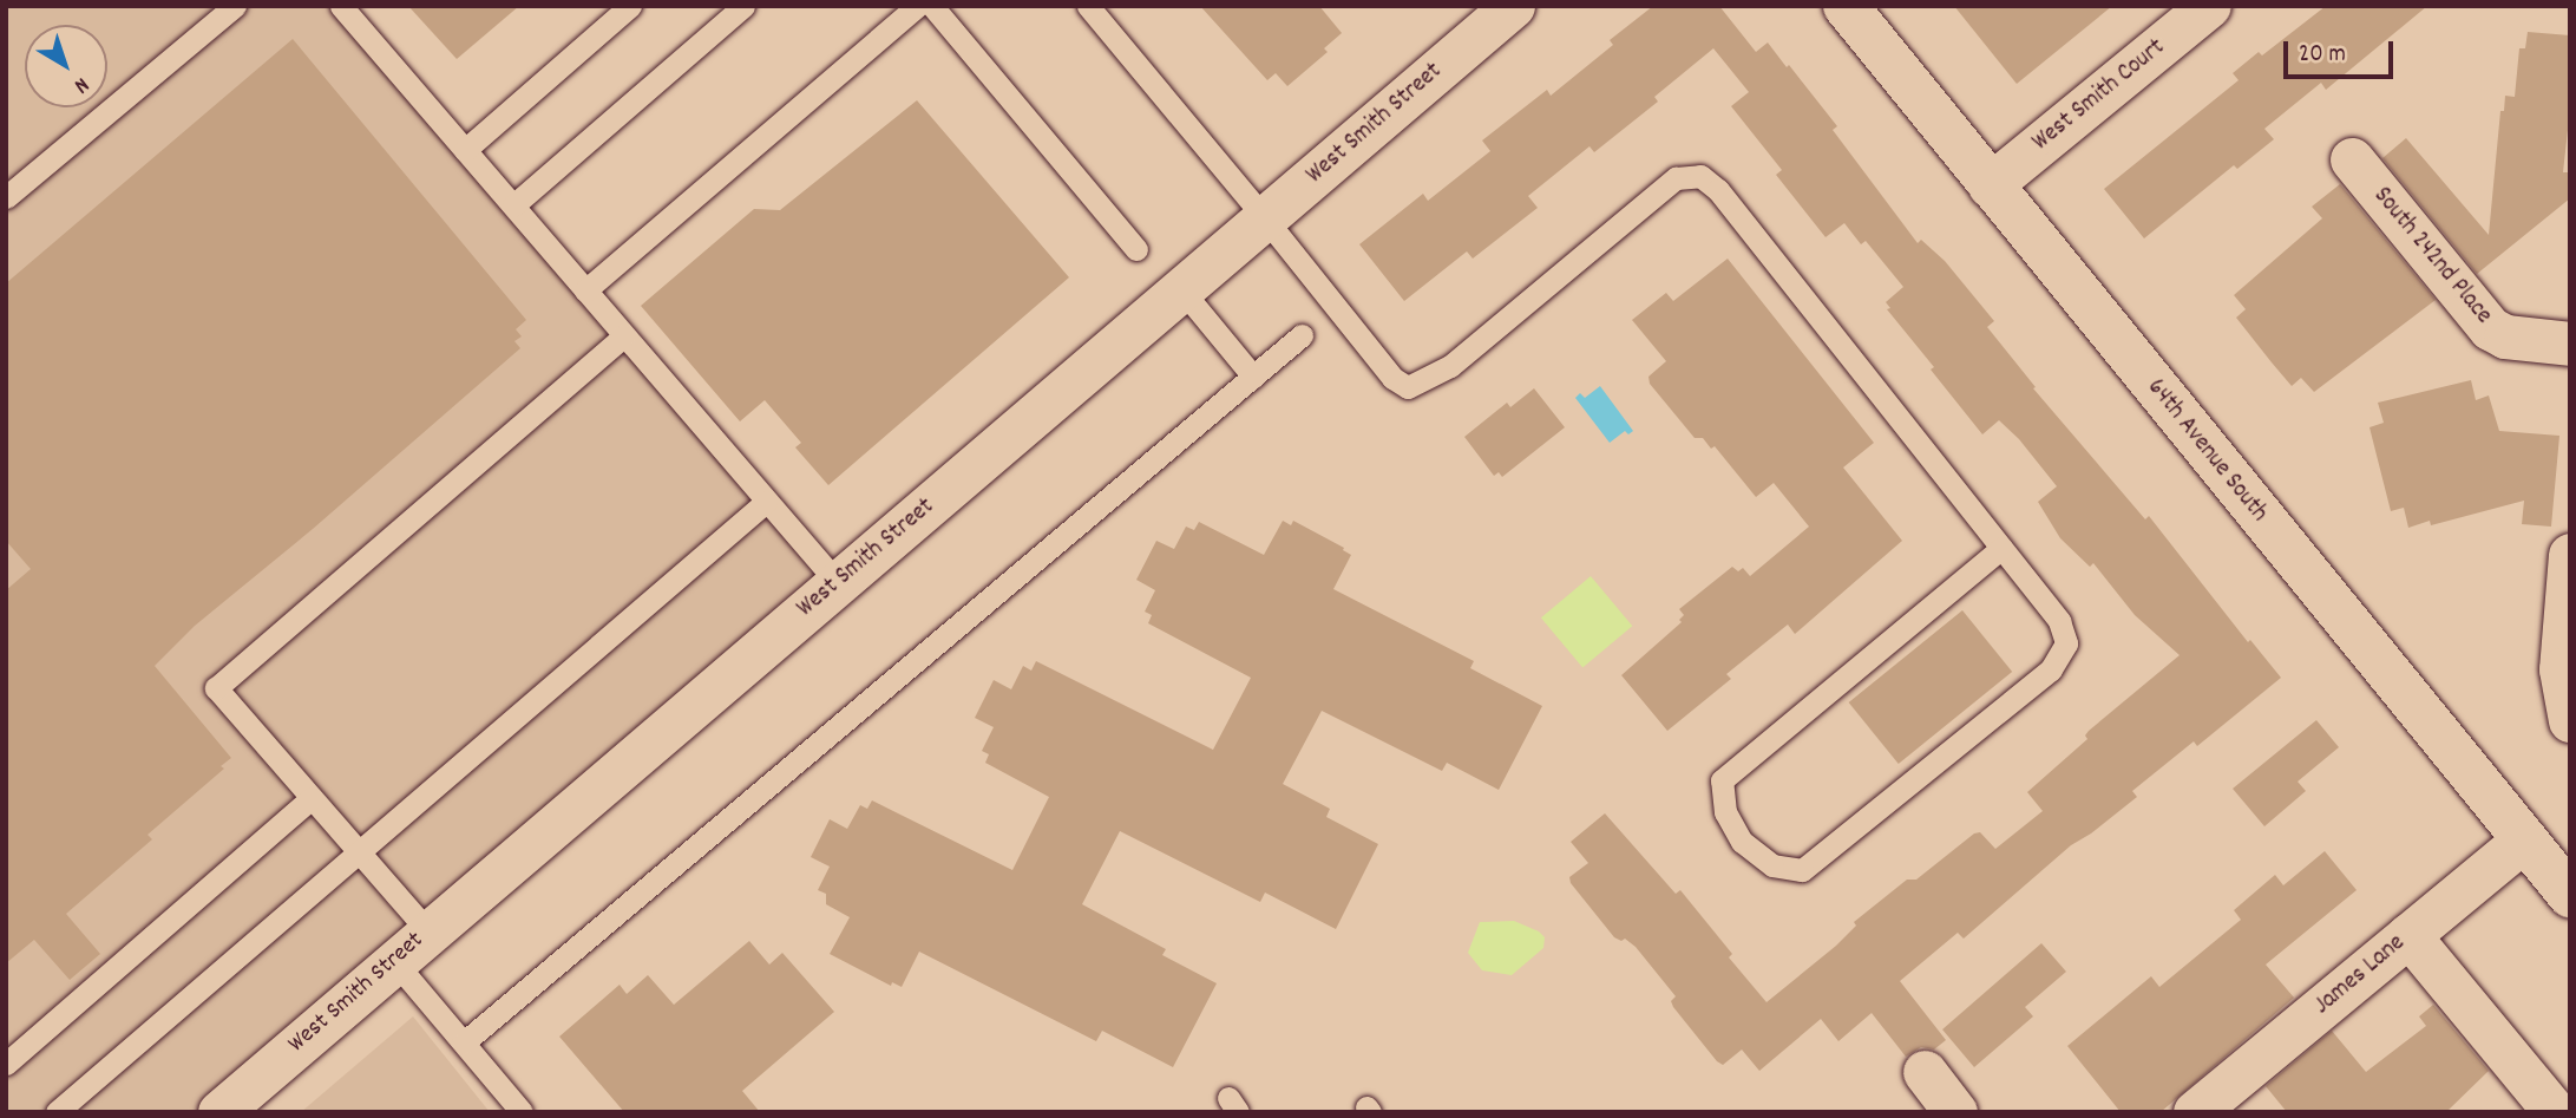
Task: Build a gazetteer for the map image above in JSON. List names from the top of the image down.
{
  "streets": {
    "street": [
      "West Smith Court",
      "West Smith Street",
      "South 242nd Place",
      "64th Avenue South",
      "James Lane"
    ]
  },
  "crossings": [
    ["West Smith Court", "64th Avenue South"],
    ["64th Avenue South", "James Lane"]
  ],
  "scale_bar": "20 m",
  "north": "bottom right"
}
